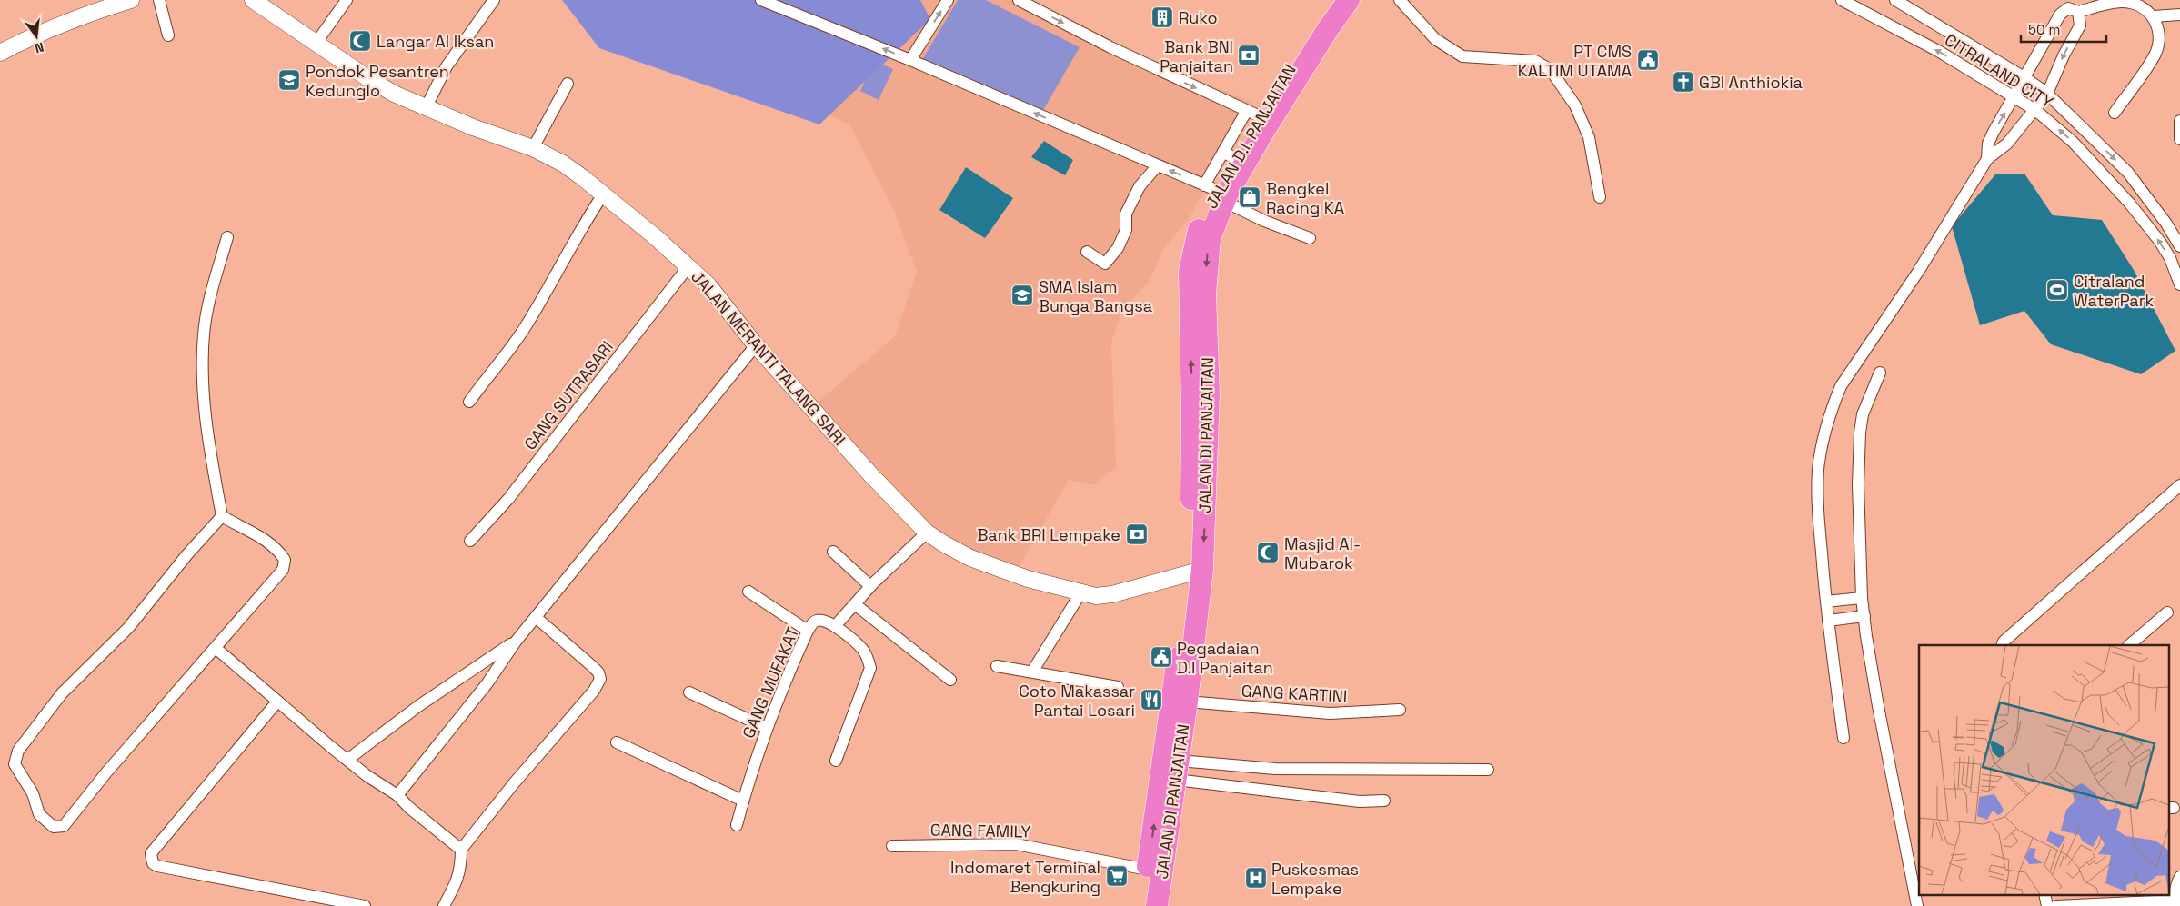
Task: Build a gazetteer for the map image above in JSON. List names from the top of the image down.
{
  "streets": {
    "highway": ["JALAN D.I. PANJAITAN", "JALAN DI PANJAITAN"],
    "street": [
      "CITRALAND CITY",
      "JALAN MERANTI TALANG SARI",
      "GANG SUTRASARI",
      "GANG MUFAKAT",
      "GANG KARTINI",
      "GANG FAMILY"
    ]
  },
  "crossings": [
    ["JALAN D.I. PANJAITAN", "JALAN DI PANJAITAN"],
    ["JALAN MERANTI TALANG SARI", "GANG SUTRASARI"],
    ["JALAN MERANTI TALANG SARI", "JALAN DI PANJAITAN"],
    ["JALAN DI PANJAITAN", "GANG KARTINI"]
  ],
  "places": {
    "building": ["Ruko"],
    "mosque": ["Langar Al Iksan", "Masjid Al- Mubarok"],
    "bank": ["Bank BNI Panjaitan", "Bank BRI Lempake"],
    "public building": ["PT CMS KALTIM UTAMA", "Pegadaian D.I Panjaitan"],
    "school or university": ["Pondok Pesantren Kedunglo", "SMA Islam Bunga Bangsa"],
    "church": ["GBI Anthiokia"],
    "shop": ["Bengkel Racing KA"],
    "sports": ["Citraland WaterPark"],
    "restaurant": ["Coto Makassar Pantai Losari"],
    "supermarket": ["Indomaret Terminal Bengkuring"],
    "hospital": ["Puskesmas Lempake"]
  },
  "scale_bar": "50 m",
  "north": "bottom"
}
